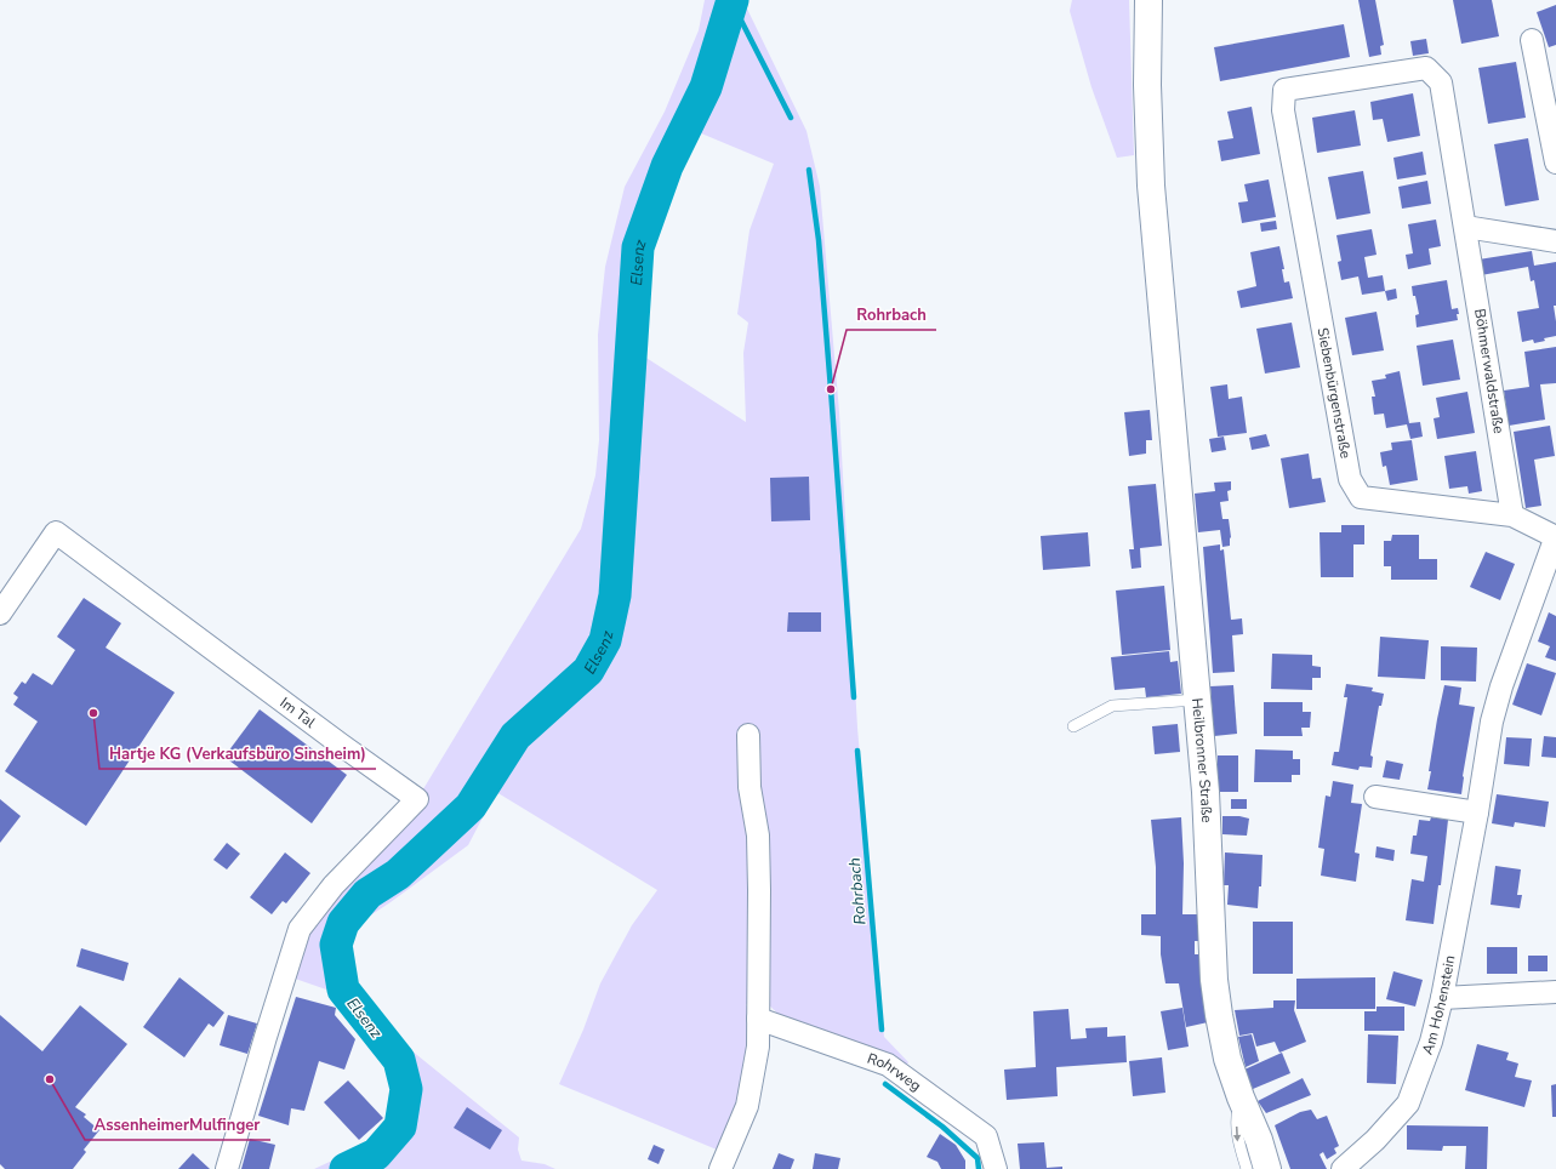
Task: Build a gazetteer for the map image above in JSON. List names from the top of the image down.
{
  "streets": {
    "main road": ["Heilbronner Straße"],
    "street": [
      "Böhmerwaldstraße",
      "Siebenbürgenstraße",
      "Im Tal",
      "Am Hohenstein",
      "Rohrweg"
    ]
  },
  "crossings": [
    ["Böhmerwaldstraße", "Siebenbürgenstraße"],
    ["Siebenbürgenstraße", "Am Hohenstein"]
  ],
  "water": ["Elsenz", "Rohrbach"],
  "places": ["Rohrbach", "Hartje KG (Verkaufsbüro Sinsheim)", "AssenheimerMulfinger"]
}
